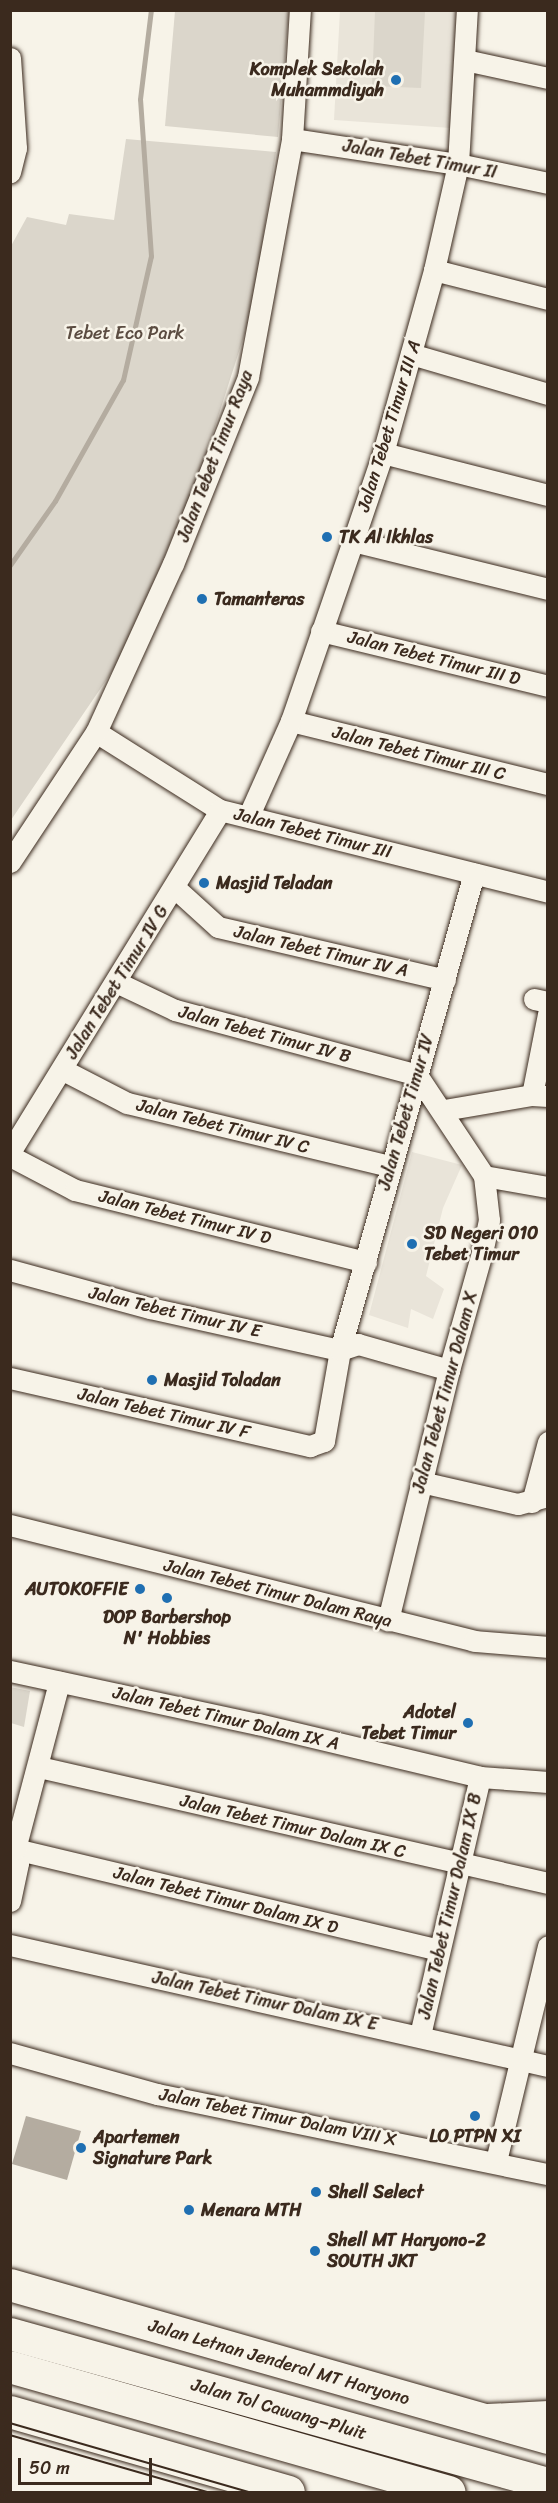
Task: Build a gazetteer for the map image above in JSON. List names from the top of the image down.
{
  "streets": {
    "highway": ["Jalan Letnan Jenderal MT Haryono", "Jalan Tol Cawang–Pluit"],
    "street": [
      "Jalan Tebet Timur II",
      "Jalan Tebet Timur III A",
      "Jalan Tebet Timur Raya",
      "Jalan Tebet Timur III D",
      "Jalan Tebet Timur III C",
      "Jalan Tebet Timur III",
      "Jalan Tebet Timur IV A",
      "Jalan Tebet Timur IV G",
      "Jalan Tebet Timur IV B",
      "Jalan Tebet Timur IV",
      "Jalan Tebet Timur IV C",
      "Jalan Tebet Timur IV D",
      "Jalan Tebet Timur IV E",
      "Jalan Tebet Timur Dalam X",
      "Jalan Tebet Timur IV F",
      "Jalan Tebet Timur Dalam Raya",
      "Jalan Tebet Timur Dalam IX A",
      "Jalan Tebet Timur Dalam IX C",
      "Jalan Tebet Timur Dalam IX D",
      "Jalan Tebet Timur Dalam IX B",
      "Jalan Tebet Timur Dalam IX E",
      "Jalan Tebet Timur Dalam VIII X"
    ]
  },
  "crossings": [
    ["Jalan Tebet Timur II", "Jalan Tebet Timur III A"],
    ["Jalan Tebet Timur II", "Jalan Tebet Timur Raya"],
    ["Jalan Tebet Timur III A", "Jalan Tebet Timur III D"],
    ["Jalan Tebet Timur III A", "Jalan Tebet Timur III C"],
    ["Jalan Tebet Timur III A", "Jalan Tebet Timur III"],
    ["Jalan Tebet Timur Raya", "Jalan Tebet Timur III"],
    ["Jalan Tebet Timur III", "Jalan Tebet Timur IV G"],
    ["Jalan Tebet Timur III", "Jalan Tebet Timur IV"],
    ["Jalan Tebet Timur IV A", "Jalan Tebet Timur IV G"],
    ["Jalan Tebet Timur IV A", "Jalan Tebet Timur IV"],
    ["Jalan Tebet Timur IV G", "Jalan Tebet Timur IV B"],
    ["Jalan Tebet Timur IV G", "Jalan Tebet Timur IV C"],
    ["Jalan Tebet Timur IV G", "Jalan Tebet Timur IV D"],
    ["Jalan Tebet Timur IV B", "Jalan Tebet Timur IV"],
    ["Jalan Tebet Timur IV B", "Jalan Tebet Timur Dalam X"],
    ["Jalan Tebet Timur IV", "Jalan Tebet Timur IV C"],
    ["Jalan Tebet Timur IV", "Jalan Tebet Timur IV D"],
    ["Jalan Tebet Timur IV", "Jalan Tebet Timur IV E"],
    ["Jalan Tebet Timur IV", "Jalan Tebet Timur Dalam X"],
    ["Jalan Tebet Timur IV", "Jalan Tebet Timur IV F"],
    ["Jalan Tebet Timur Dalam X", "Jalan Tebet Timur Dalam Raya"],
    ["Jalan Tebet Timur Dalam IX A", "Jalan Tebet Timur Dalam IX B"],
    ["Jalan Tebet Timur Dalam IX C", "Jalan Tebet Timur Dalam IX B"],
    ["Jalan Tebet Timur Dalam IX D", "Jalan Tebet Timur Dalam IX B"],
    ["Jalan Tebet Timur Dalam IX B", "Jalan Tebet Timur Dalam IX E"]
  ],
  "parks": ["Tebet Eco Park"],
  "places": [
    "Komplek Sekolah Muhammdiyah",
    "TK Al Ikhlas",
    "Tamanteras",
    "Masjid Teladan",
    "SD Negeri 010 Tebet Timur",
    "Masjid Toladan",
    "AUTOKOFFIE",
    "DOP Barbershop N' Hobbies",
    "Adotel Tebet Timur",
    "LO PTPN XI",
    "Apartemen Signature Park",
    "Shell Select",
    "Menara MTH",
    "Shell MT Haryono-2 SOUTH JKT"
  ],
  "scale_bar": "50 m"
}
